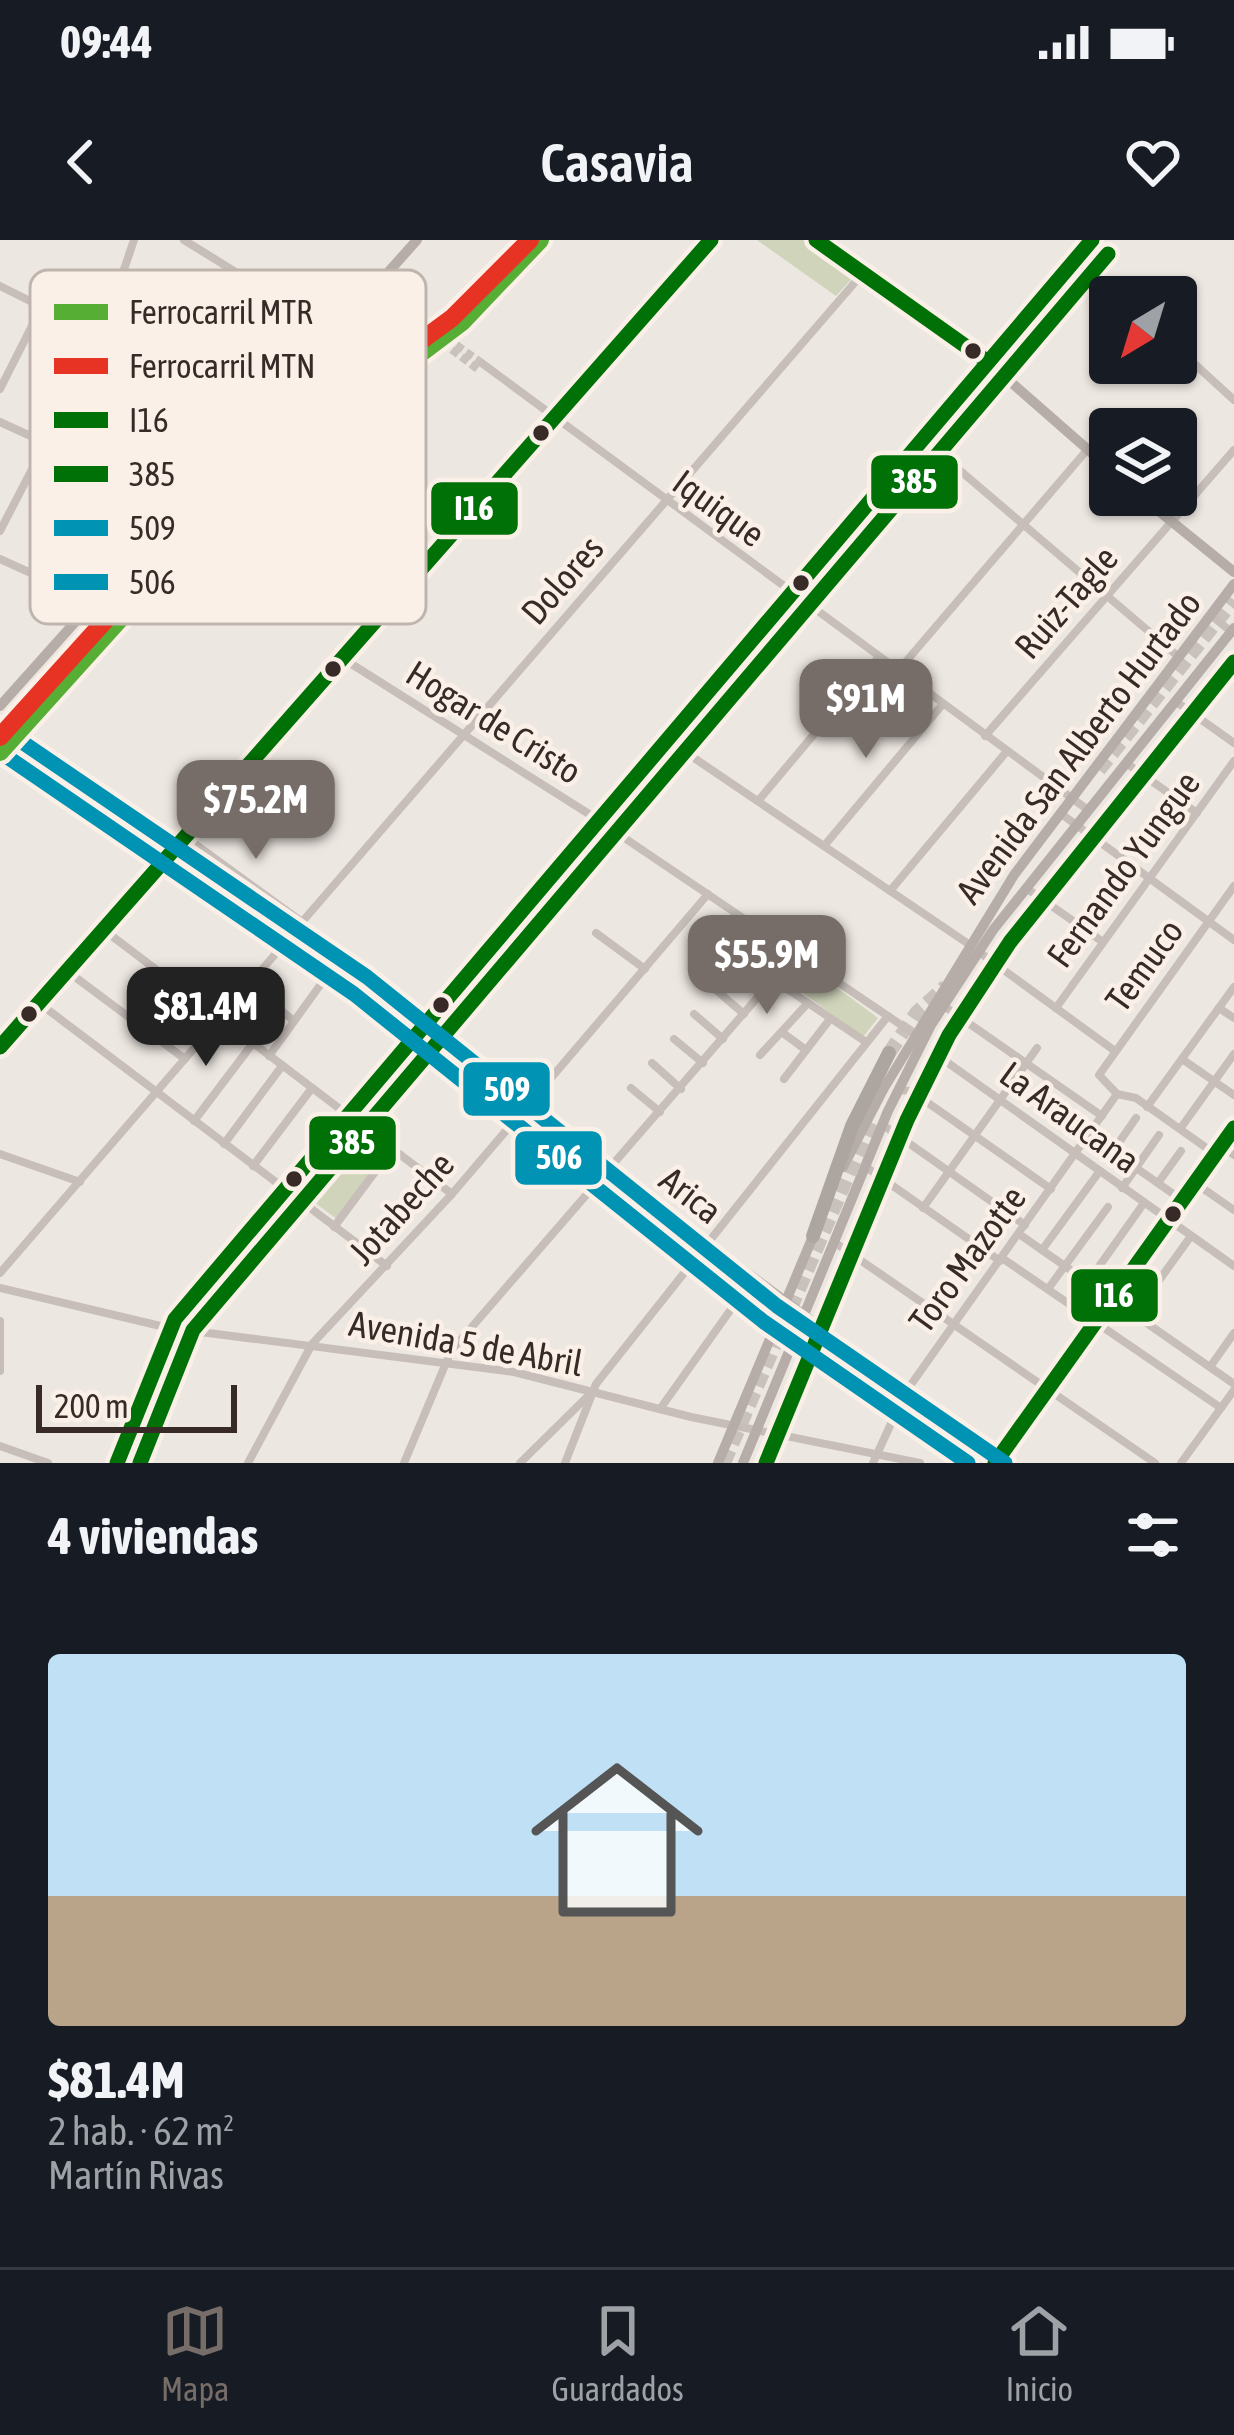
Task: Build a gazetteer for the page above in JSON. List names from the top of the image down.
{
  "streets": {
    "main road": ["Avenida San Alberto Hurtado", "Arica"],
    "street": [
      "Iquique",
      "Dolores",
      "Ruiz-Tagle",
      "Hogar de Cristo",
      "Fernando Yungue",
      "Temuco",
      "La Araucana",
      "Jotabeche",
      "Toro Mazotte",
      "Avenida 5 de Abril"
    ]
  },
  "crossings": [
    ["Iquique", "Dolores"],
    ["Iquique", "Ruiz-Tagle"],
    ["Iquique", "Avenida San Alberto Hurtado"],
    ["Dolores", "Hogar de Cristo"],
    ["Hogar de Cristo", "Avenida San Alberto Hurtado"],
    ["Hogar de Cristo", "Jotabeche"],
    ["Avenida San Alberto Hurtado", "Arica"],
    ["Avenida San Alberto Hurtado", "Avenida 5 de Abril"],
    ["Temuco", "Toro Mazotte"],
    ["La Araucana", "Toro Mazotte"],
    ["Arica", "Jotabeche"],
    ["Arica", "Toro Mazotte"],
    ["Jotabeche", "Avenida 5 de Abril"],
    ["Toro Mazotte", "Avenida 5 de Abril"]
  ],
  "lines": [
    "rail line MTR",
    "rail line MTN",
    "transit line I16",
    "transit line 385",
    "transit line 509",
    "transit line 506"
  ],
  "legend": [
    "Ferrocarril MTR",
    "Ferrocarril MTN",
    "I16",
    "385",
    "509",
    "506"
  ],
  "scale_bar": "200 m",
  "north": "bottom left",
  "page": {
    "status": "09:44",
    "header": "Casavia",
    "price": [
      "$91M",
      "$75.2M",
      "$55.9M",
      "$81.4M"
    ],
    "scale": "200 m",
    "heading": "4 viviendas",
    "list": [
      {
        "name": "$81.4M",
        "note": "2 hab. · 62 m² · Martín Rivas"
      }
    ],
    "tabs": ["Mapa", "Guardados", "Inicio"]
  }
}
